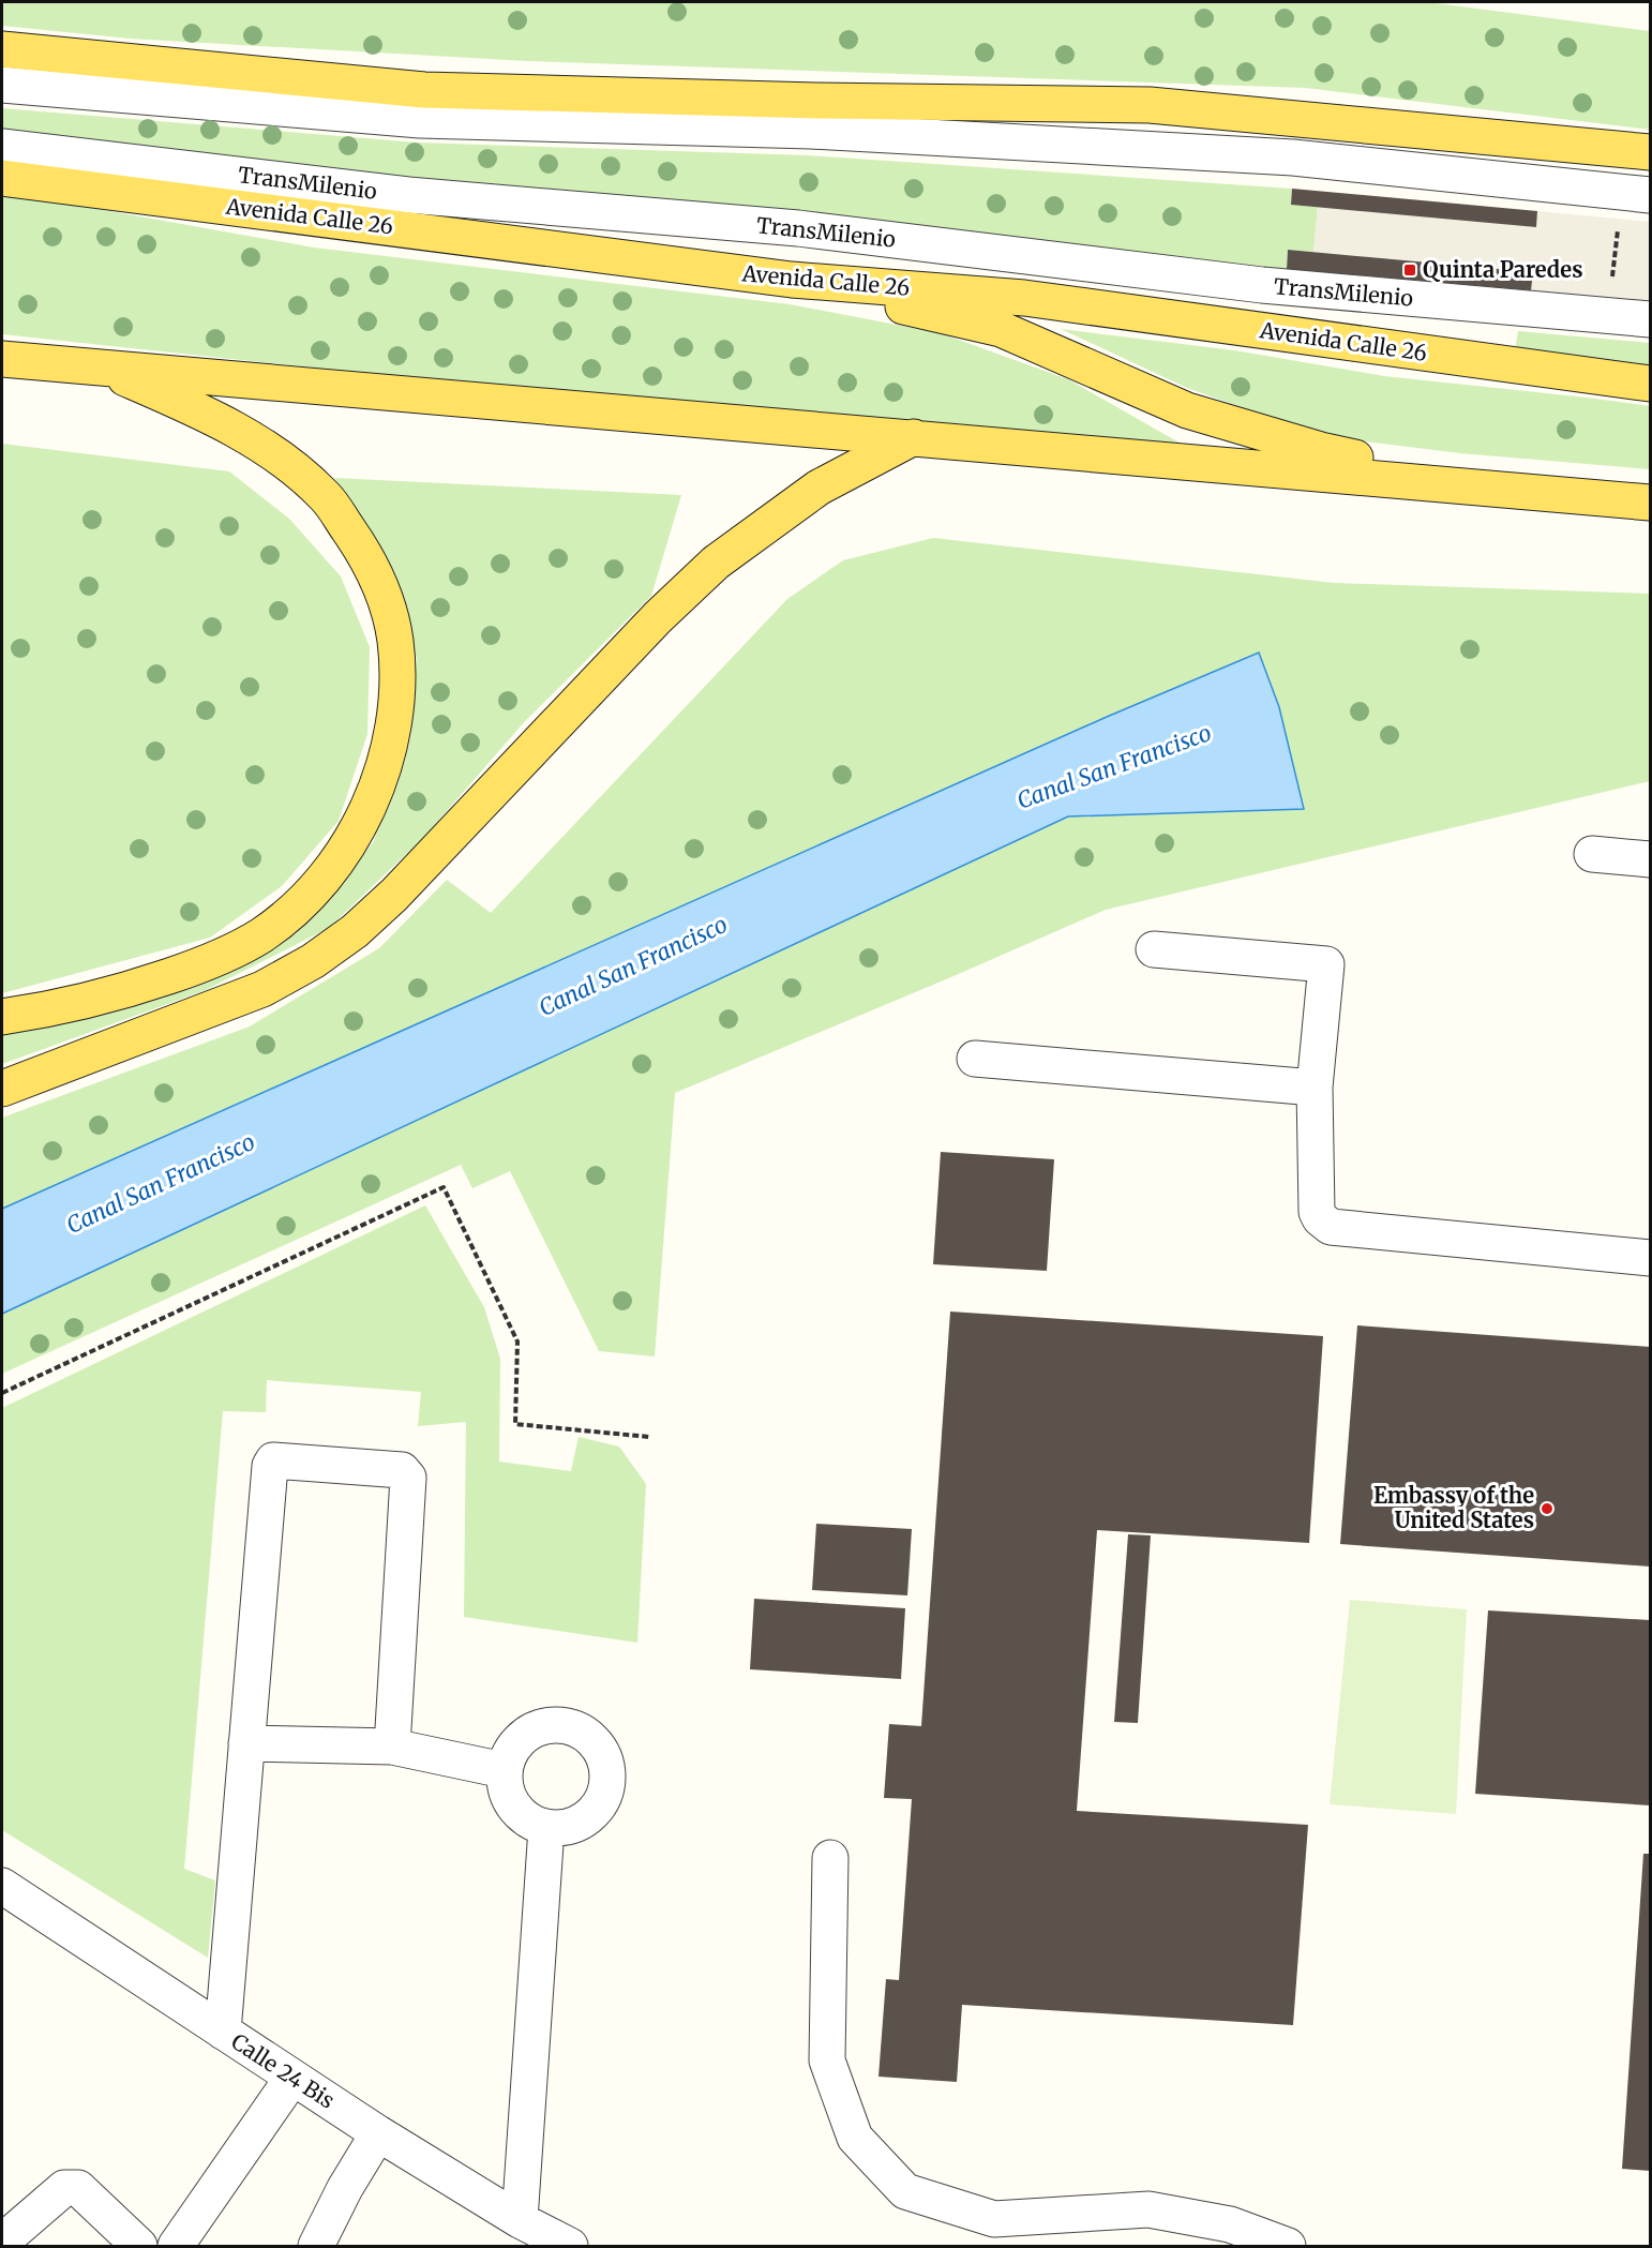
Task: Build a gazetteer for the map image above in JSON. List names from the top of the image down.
{
  "streets": {
    "main road": ["Avenida Calle 26"],
    "street": ["TransMilenio", "Calle 24 Bis"]
  },
  "water": ["Canal San Francisco"],
  "places": {
    "transit": ["Quinta Paredes"],
    "other": ["Embassy of the United States"]
  }
}
